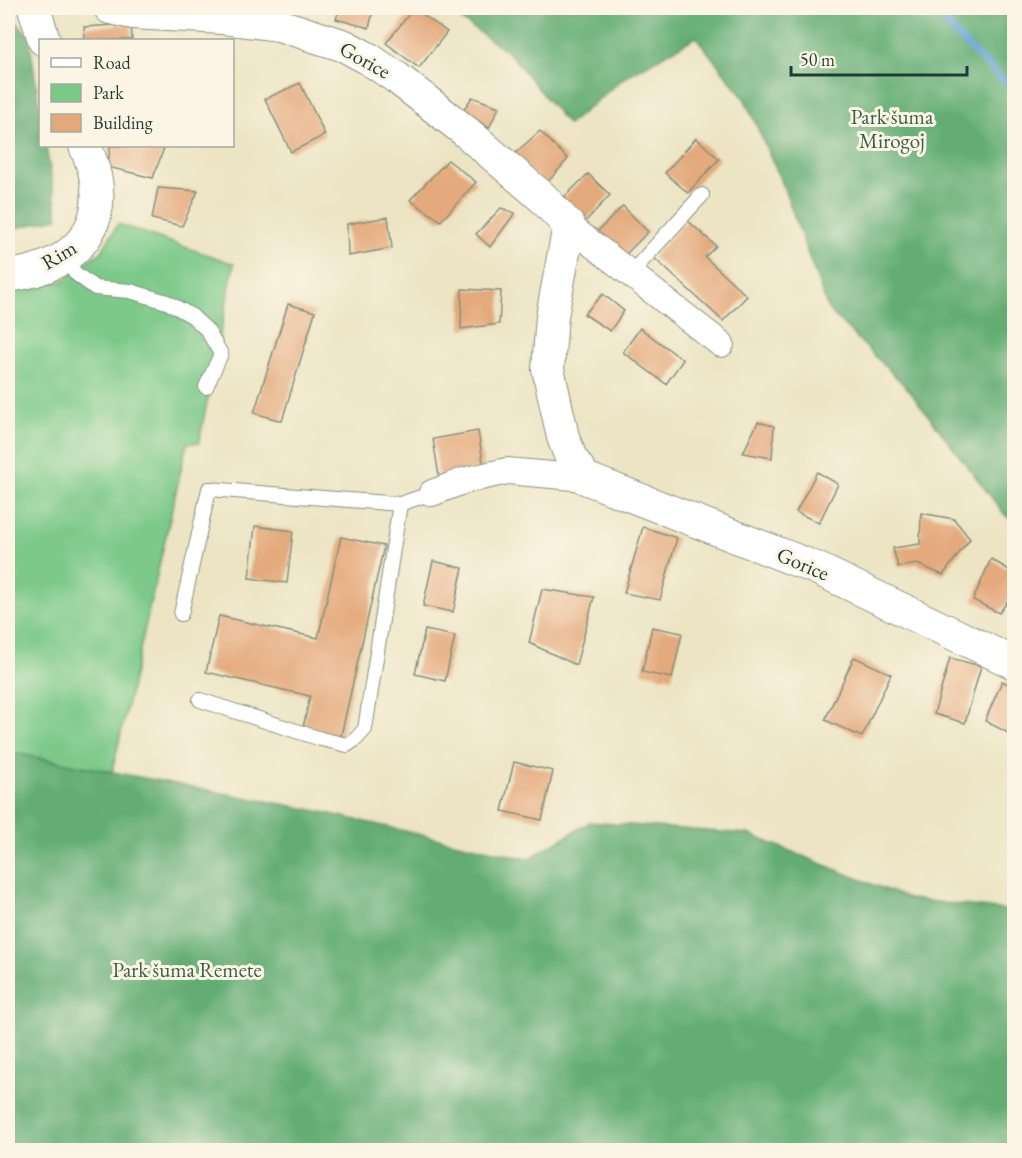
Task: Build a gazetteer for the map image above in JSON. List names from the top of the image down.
{
  "streets": {
    "street": ["Gorice", "Rim"]
  },
  "parks": ["Park šuma Mirogoj", "Park šuma Remete"],
  "legend": ["Road", "Park", "Building"],
  "scale_bar": "50 m"
}
